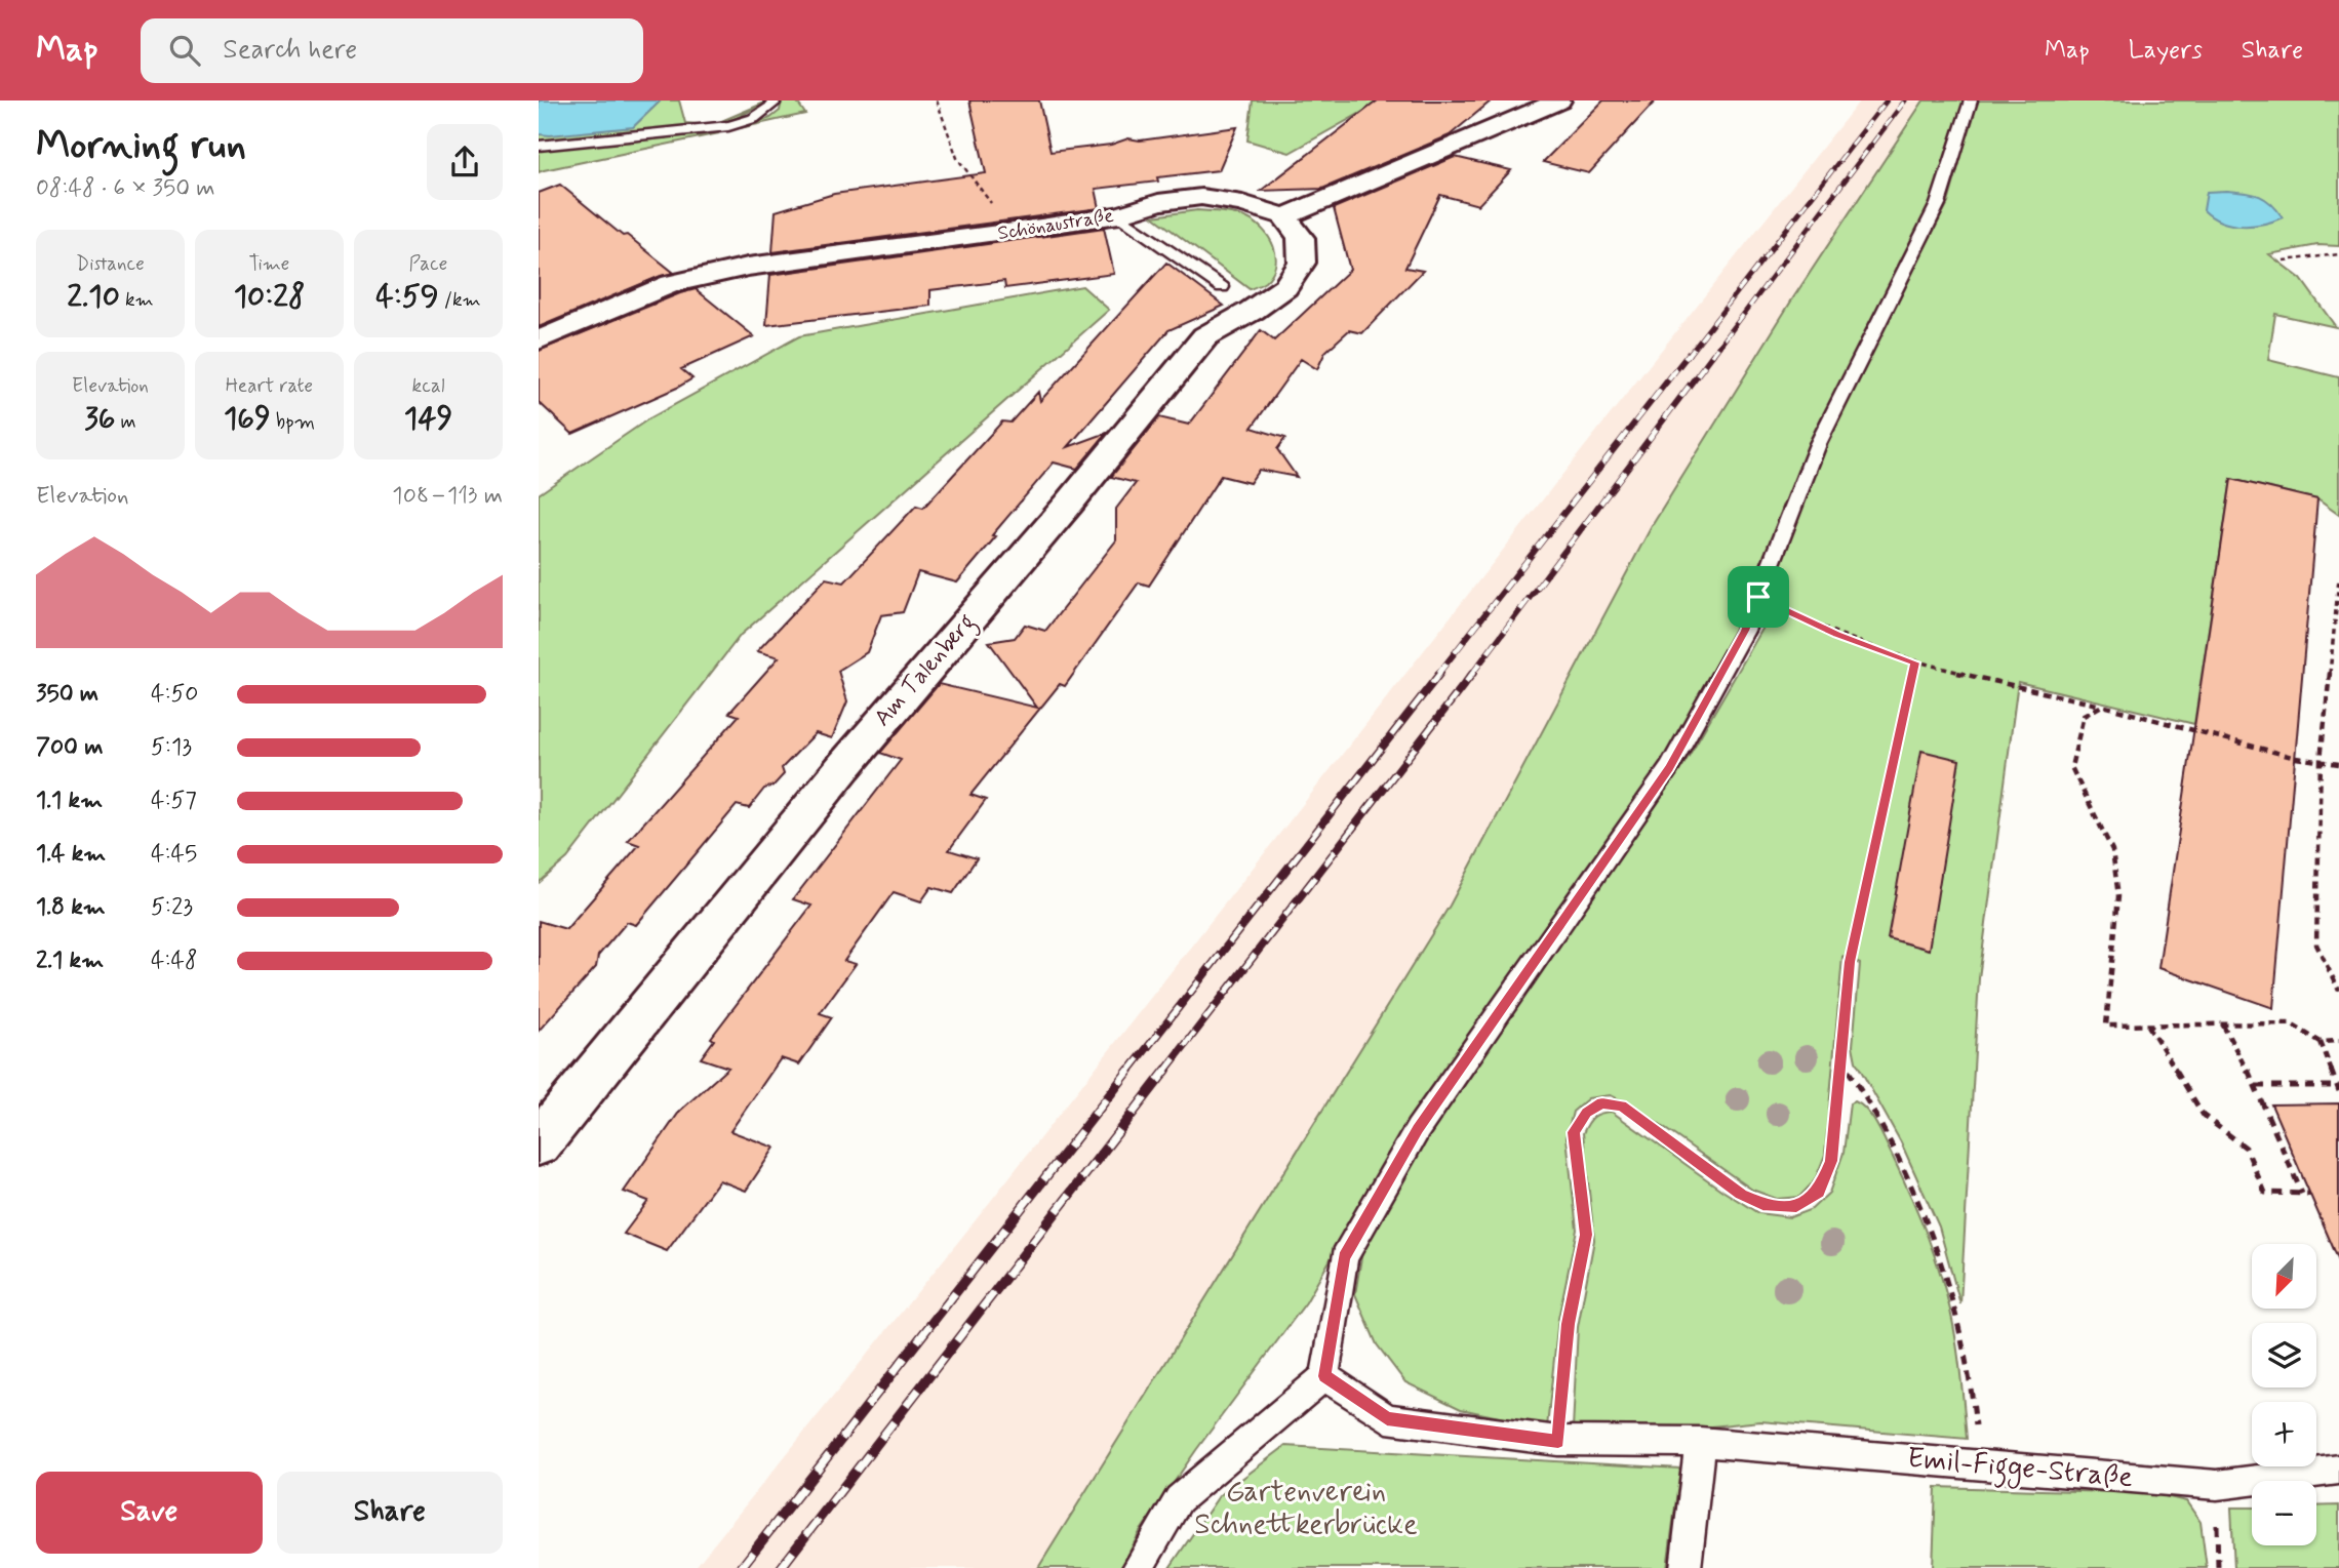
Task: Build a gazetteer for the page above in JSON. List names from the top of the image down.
{
  "streets": {
    "street": ["Schönaustraße", "Am Talenberg"],
    "lane": ["Emil-Figge-Straße"]
  },
  "crossings": [
    ["Schönaustraße", "Am Talenberg"]
  ],
  "parks": ["Gartenverein Schnettkerbrücke"],
  "north": "bottom left",
  "page": {
    "header": "Map",
    "search": "Search here",
    "nav": ["Map", "Layers", "Share"],
    "heading": ["Morning run", "08:48 · 6 × 350 m"],
    "stats": [
      ["Distance", "2.10 km"],
      ["Time", "10:28"],
      ["Pace", "4:59 /km"],
      ["Elevation", "36 m"],
      ["Heart rate", "169 bpm"],
      ["kcal", "149"]
    ],
    "chart": ["Elevation", "108–113 m"],
    "list": [
      {
        "name": "350 m",
        "note": "4:50"
      },
      {
        "name": "700 m",
        "note": "5:13"
      },
      {
        "name": "1.1 km",
        "note": "4:57"
      },
      {
        "name": "1.4 km",
        "note": "4:45"
      },
      {
        "name": "1.8 km",
        "note": "5:23"
      },
      {
        "name": "2.1 km",
        "note": "4:48"
      }
    ],
    "map_buttons": ["+", "−"],
    "buttons": ["Save", "Share"]
  }
}
